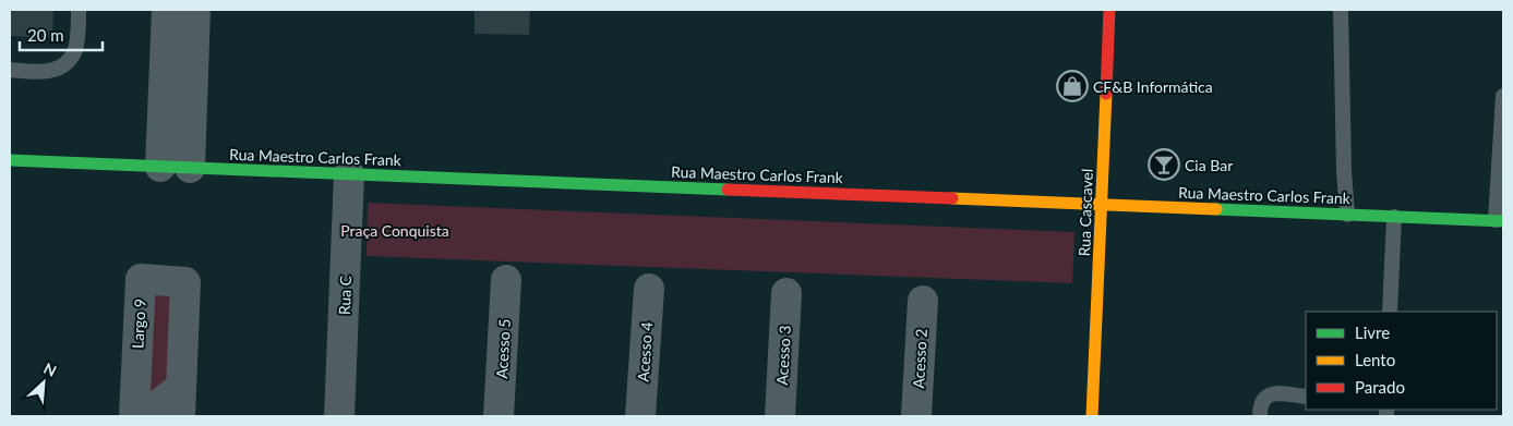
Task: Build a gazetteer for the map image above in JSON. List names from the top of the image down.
{
  "streets": {
    "main road": ["Rua Maestro Carlos Frank", "Rua Cascavel"],
    "street": [
      "Rua C",
      "Largo 9",
      "Acesso 5",
      "Acesso 4",
      "Acesso 3",
      "Acesso 2"
    ]
  },
  "crossings": [
    ["Rua Maestro Carlos Frank", "Rua Cascavel"],
    ["Rua Maestro Carlos Frank", "Rua C"]
  ],
  "parks": ["Praça Conquista"],
  "places": {
    "shop": ["CF&B Informática"],
    "bar": ["Cia Bar"]
  },
  "legend": ["Livre", "Lento", "Parado"],
  "scale_bar": "20 m",
  "north": "top right"
}
